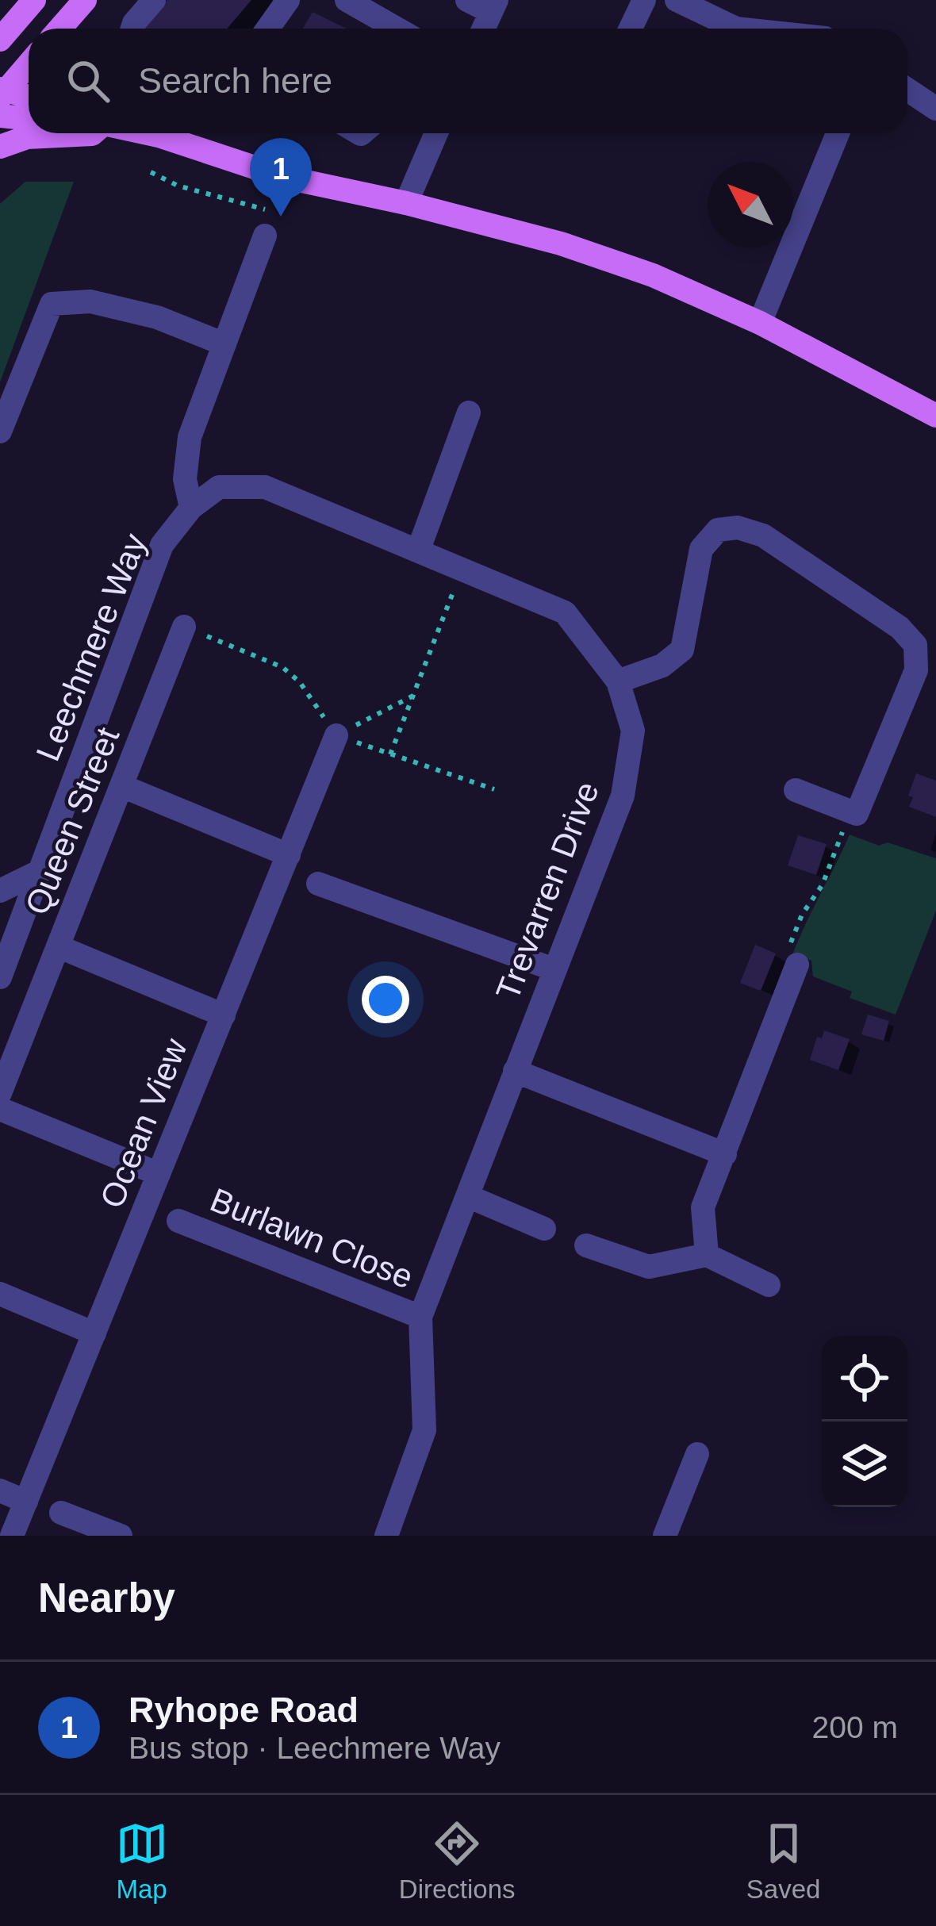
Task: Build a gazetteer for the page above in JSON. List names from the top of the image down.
{
  "streets": {
    "street": [
      "Leechmere Way",
      "Queen Street",
      "Trevarren Drive",
      "Ocean View",
      "Burlawn Close"
    ]
  },
  "crossings": [
    ["Leechmere Way", "Trevarren Drive"],
    ["Trevarren Drive", "Burlawn Close"]
  ],
  "north": "top left",
  "page": {
    "search": "Search here",
    "pins": "1",
    "heading": "Nearby",
    "list": [
      {
        "mark": "1",
        "name": "Ryhope Road",
        "note": "Bus stop · Leechmere Way",
        "value": "200 m"
      }
    ],
    "nav": ["Map", "Directions", "Saved"]
  }
}
